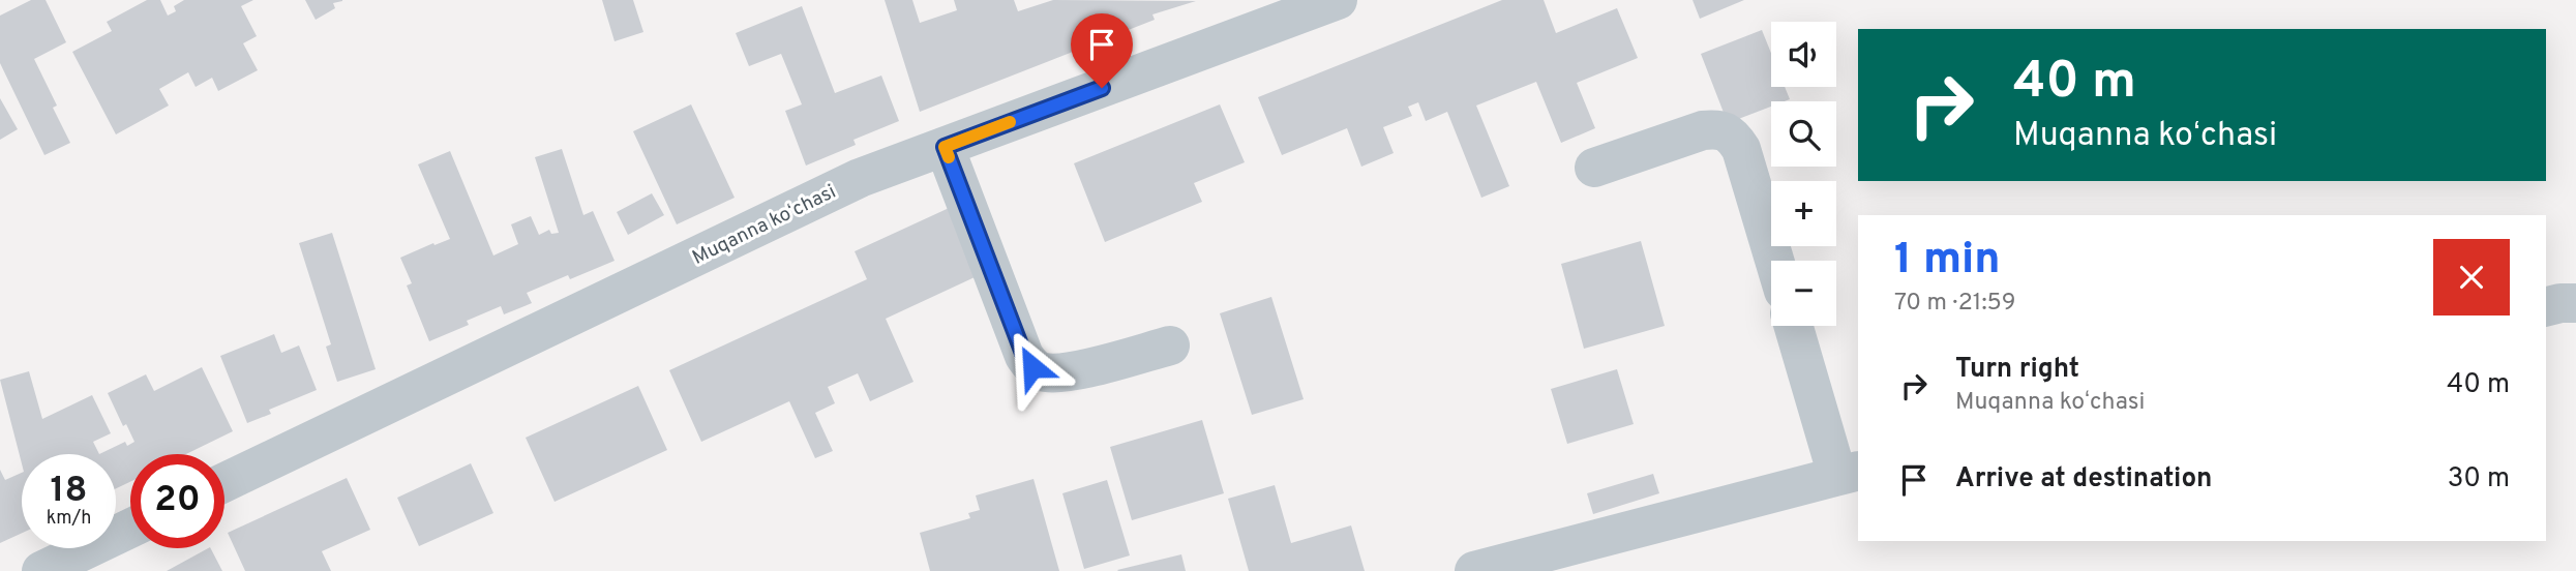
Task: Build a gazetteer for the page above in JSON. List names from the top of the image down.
{
  "streets": {
    "street": ["Muqanna koʻchasi"]
  },
  "page": {
    "map_buttons": ["+", "−"],
    "turn": ["40 m", "Muqanna koʻchasi"],
    "heading": ["1 min", "70 m · 21:59"],
    "list": [
      {
        "name": "Turn right",
        "note": "Muqanna koʻchasi",
        "value": "40 m"
      },
      {
        "name": "Arrive at destination",
        "value": "30 m"
      }
    ],
    "speed": "18 km/h",
    "limit": "20"
  }
}
